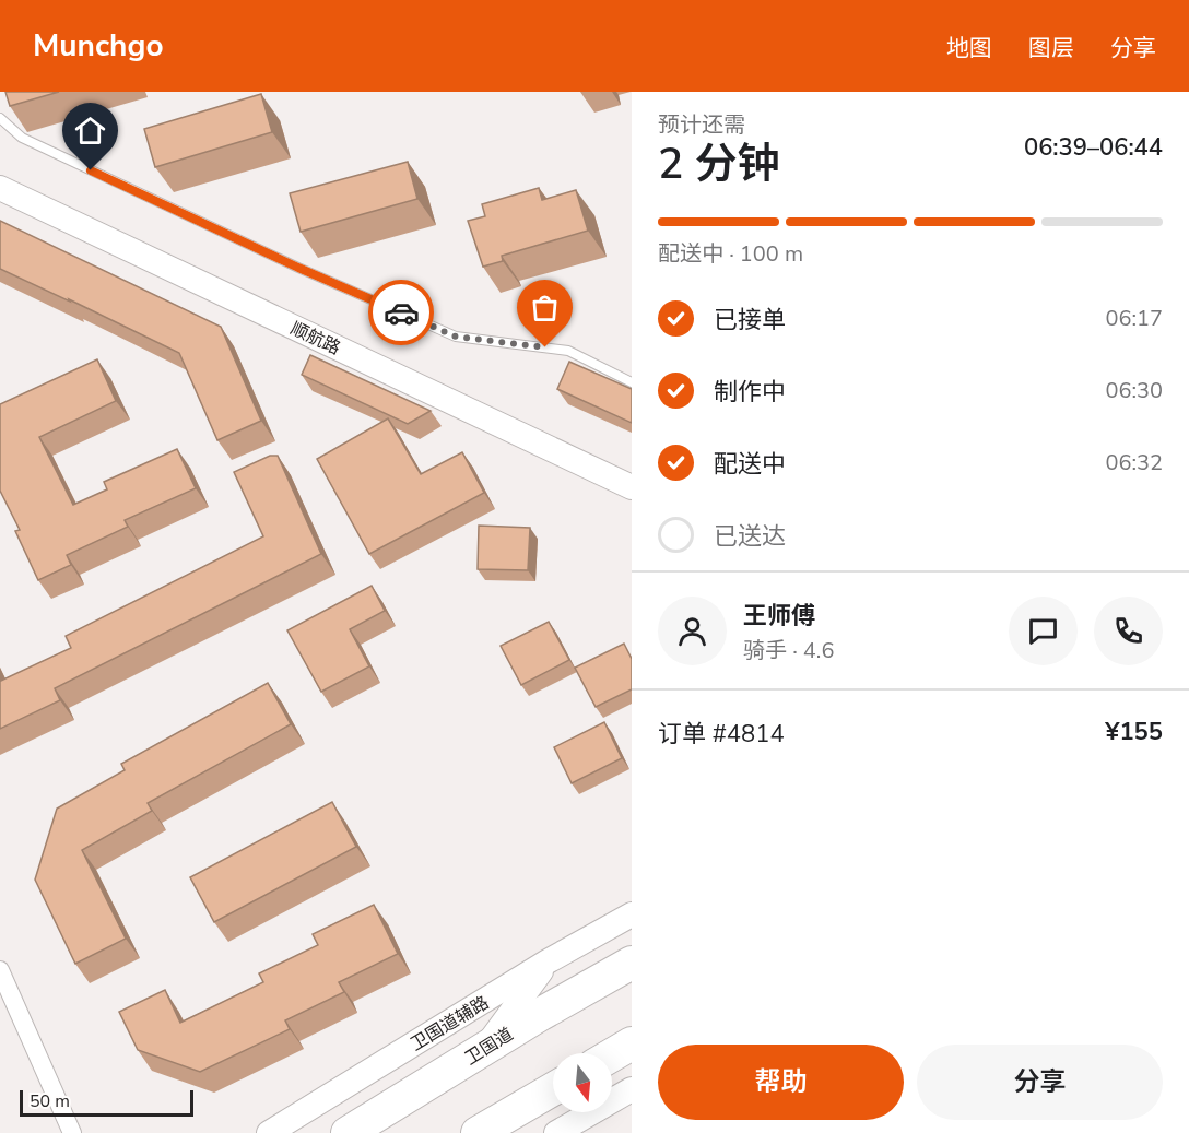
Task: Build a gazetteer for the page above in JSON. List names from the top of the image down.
{
  "streets": {
    "highway": ["卫国道"],
    "street": ["顺航路", "卫国道辅路"]
  },
  "scale_bar": "50 m",
  "north": "bottom",
  "page": {
    "header": "Munchgo",
    "nav": ["地图", "图层", "分享"],
    "heading": ["2 分钟", "预计还需", "06:39–06:44"],
    "panel": [
      "王师傅",
      "骑手 · 4.6",
      "订单 #4814",
      "¥155"
    ],
    "bar": "配送中 · 100 m",
    "list": [
      ["已接单", "06:17"],
      ["制作中", "06:30"],
      ["配送中", "06:32"],
      "已送达"
    ],
    "buttons": ["帮助", "分享"],
    "scale": "50 m"
  }
}
